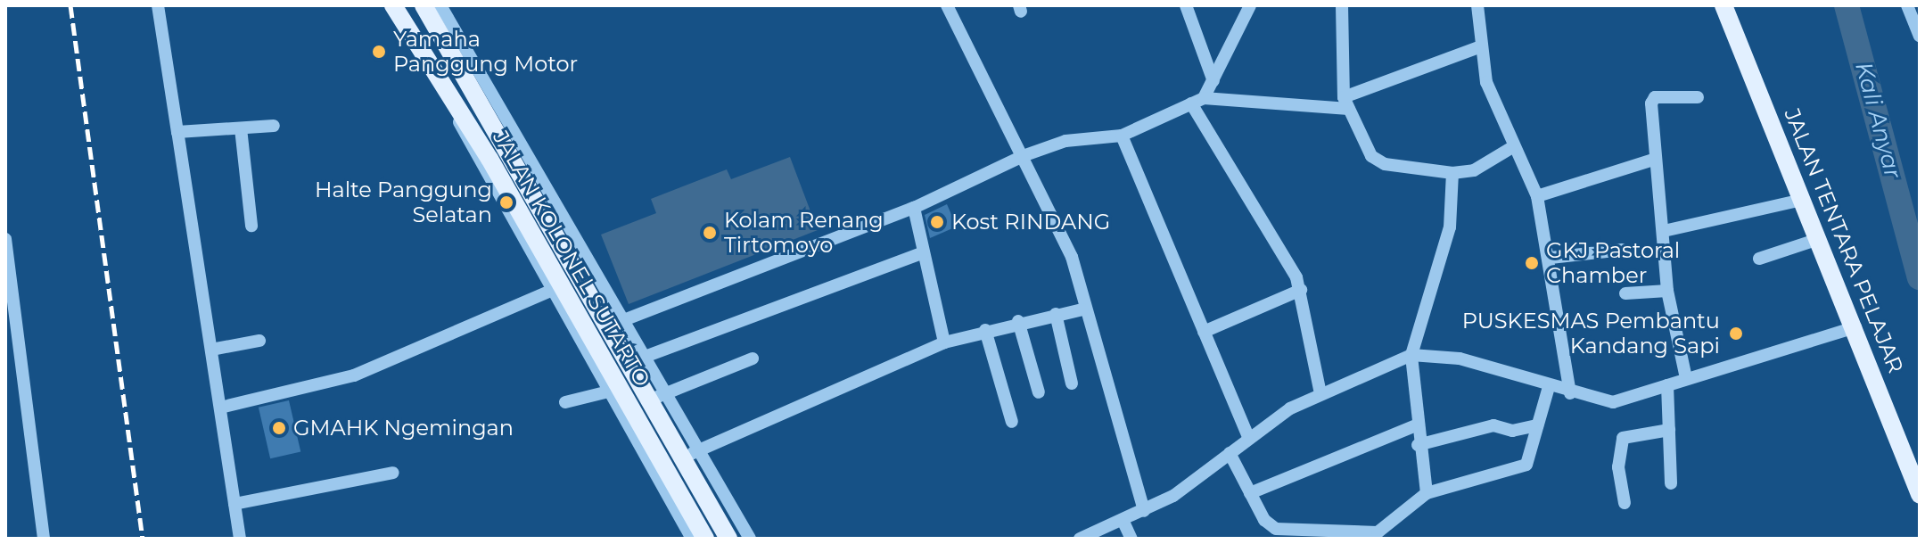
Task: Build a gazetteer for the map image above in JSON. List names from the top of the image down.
{
  "streets": {
    "main road": ["JALAN TENTARA PELAJAR", "JALAN KOLONEL SUTARTO"]
  },
  "water": ["Kali Anyar"],
  "places": [
    "Yamaha Panggung Motor",
    "Halte Panggung Selatan",
    "Kost RINDANG",
    "Kolam Renang Tirtomoyo",
    "GKJ Pastoral Chamber",
    "PUSKESMAS Pembantu Kandang Sapi",
    "GMAHK Ngemingan"
  ]
}
